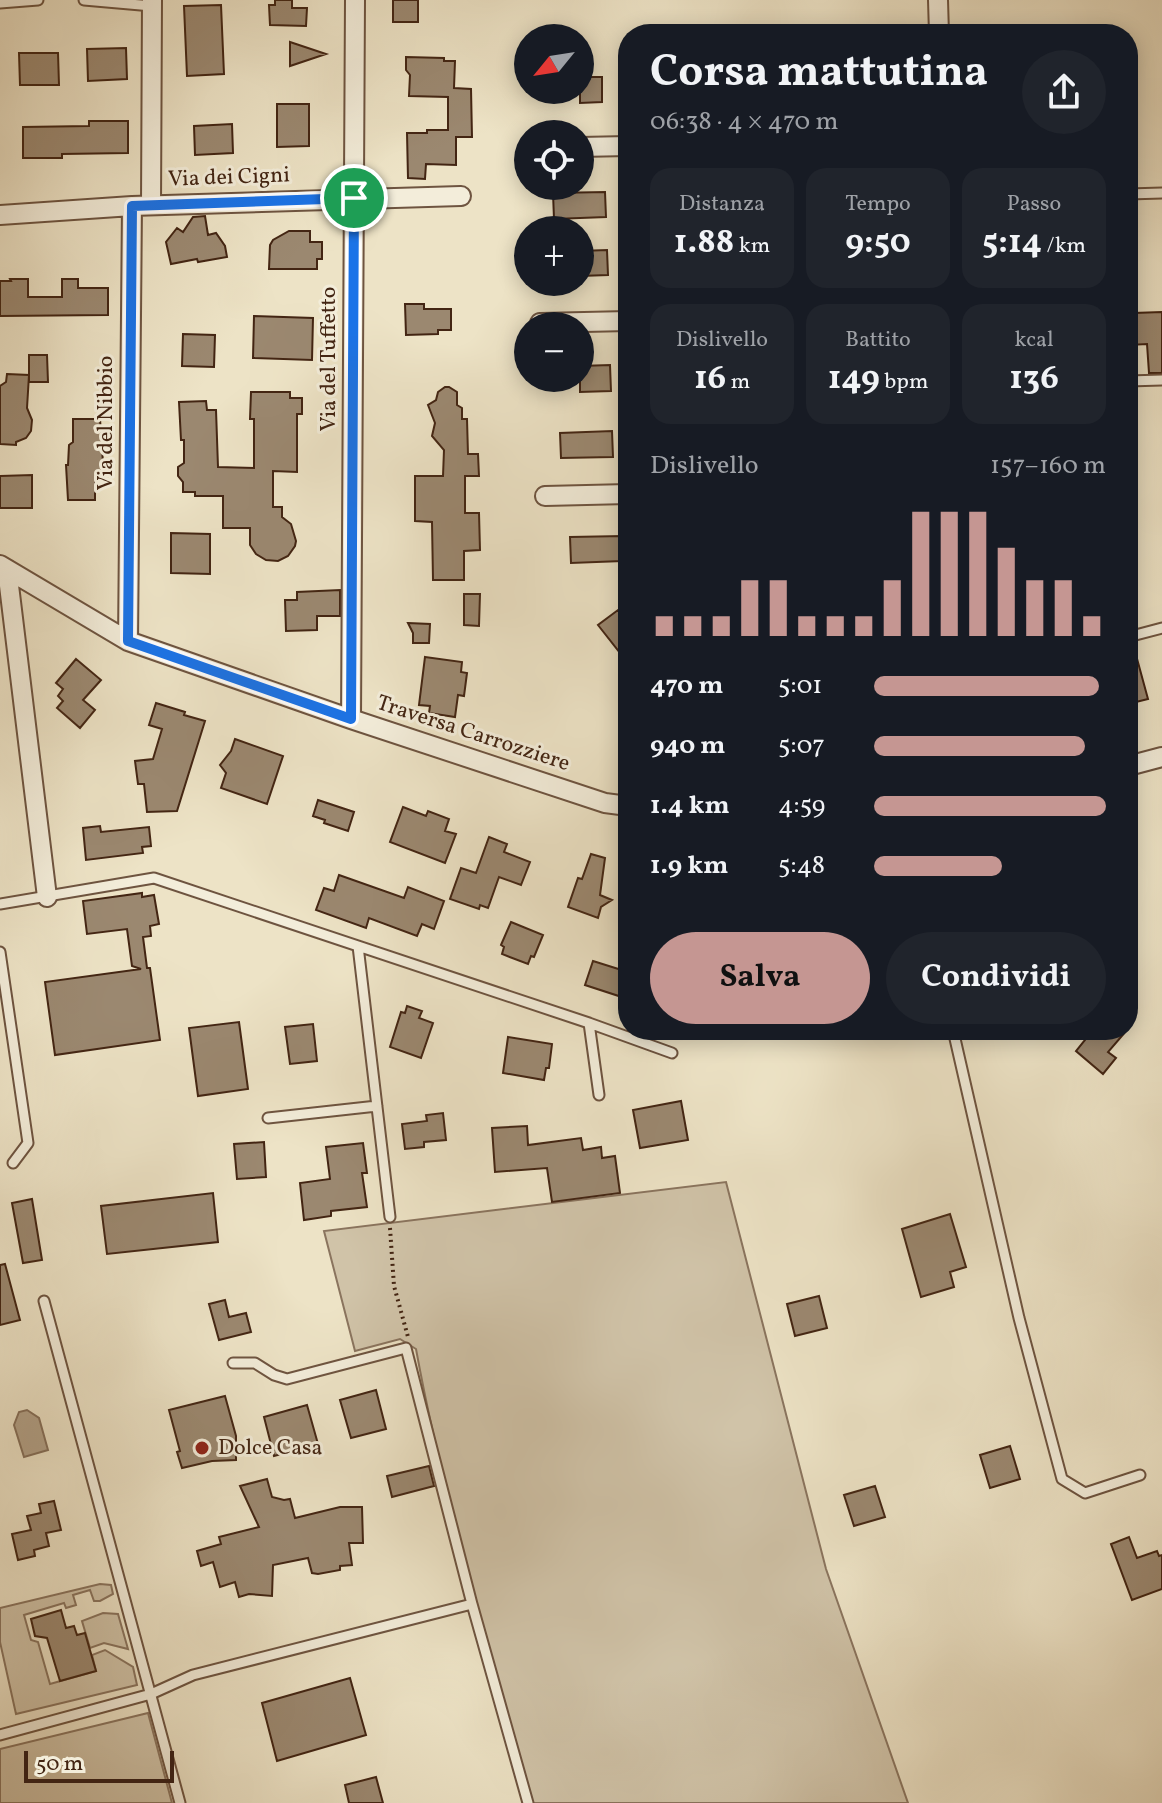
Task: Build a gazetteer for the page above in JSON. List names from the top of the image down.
{
  "streets": {
    "street": [
      "Via dei Cigni",
      "Via del Tuffetto",
      "Via del Nibbio",
      "Traversa Carrozziere"
    ]
  },
  "crossings": [
    ["Via dei Cigni", "Via del Tuffetto"],
    ["Via dei Cigni", "Via del Nibbio"],
    ["Via del Tuffetto", "Traversa Carrozziere"],
    ["Via del Nibbio", "Traversa Carrozziere"]
  ],
  "places": ["Dolce Casa"],
  "scale_bar": "50 m",
  "north": "bottom left",
  "page": {
    "map_buttons": ["+", "−"],
    "heading": ["Corsa mattutina", "06:38 · 4 × 470 m"],
    "stats": [
      ["Distanza", "1.88 km"],
      ["Tempo", "9:50"],
      ["Passo", "5:14 /km"],
      ["Dislivello", "16 m"],
      ["Battito", "149 bpm"],
      ["kcal", "136"]
    ],
    "chart": ["Dislivello", "157–160 m"],
    "list": [
      {
        "name": "470 m",
        "note": "5:01"
      },
      {
        "name": "940 m",
        "note": "5:07"
      },
      {
        "name": "1.4 km",
        "note": "4:59"
      },
      {
        "name": "1.9 km",
        "note": "5:48"
      }
    ],
    "buttons": ["Salva", "Condividi"],
    "scale": "50 m"
  }
}
